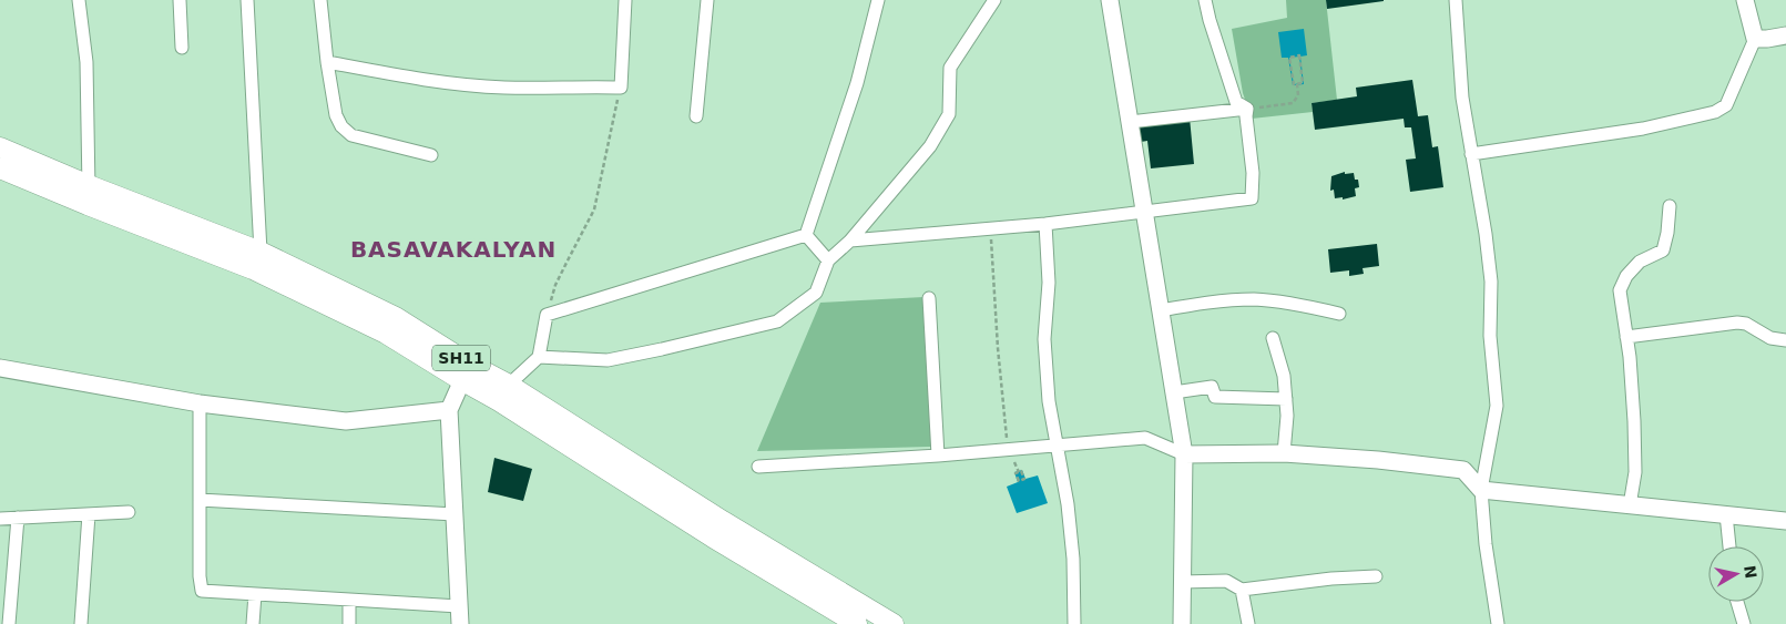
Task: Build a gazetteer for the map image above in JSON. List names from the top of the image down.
{
  "streets": {
    "main road": ["SH11"]
  },
  "districts": ["BASAVAKALYAN"],
  "north": "right"
}
